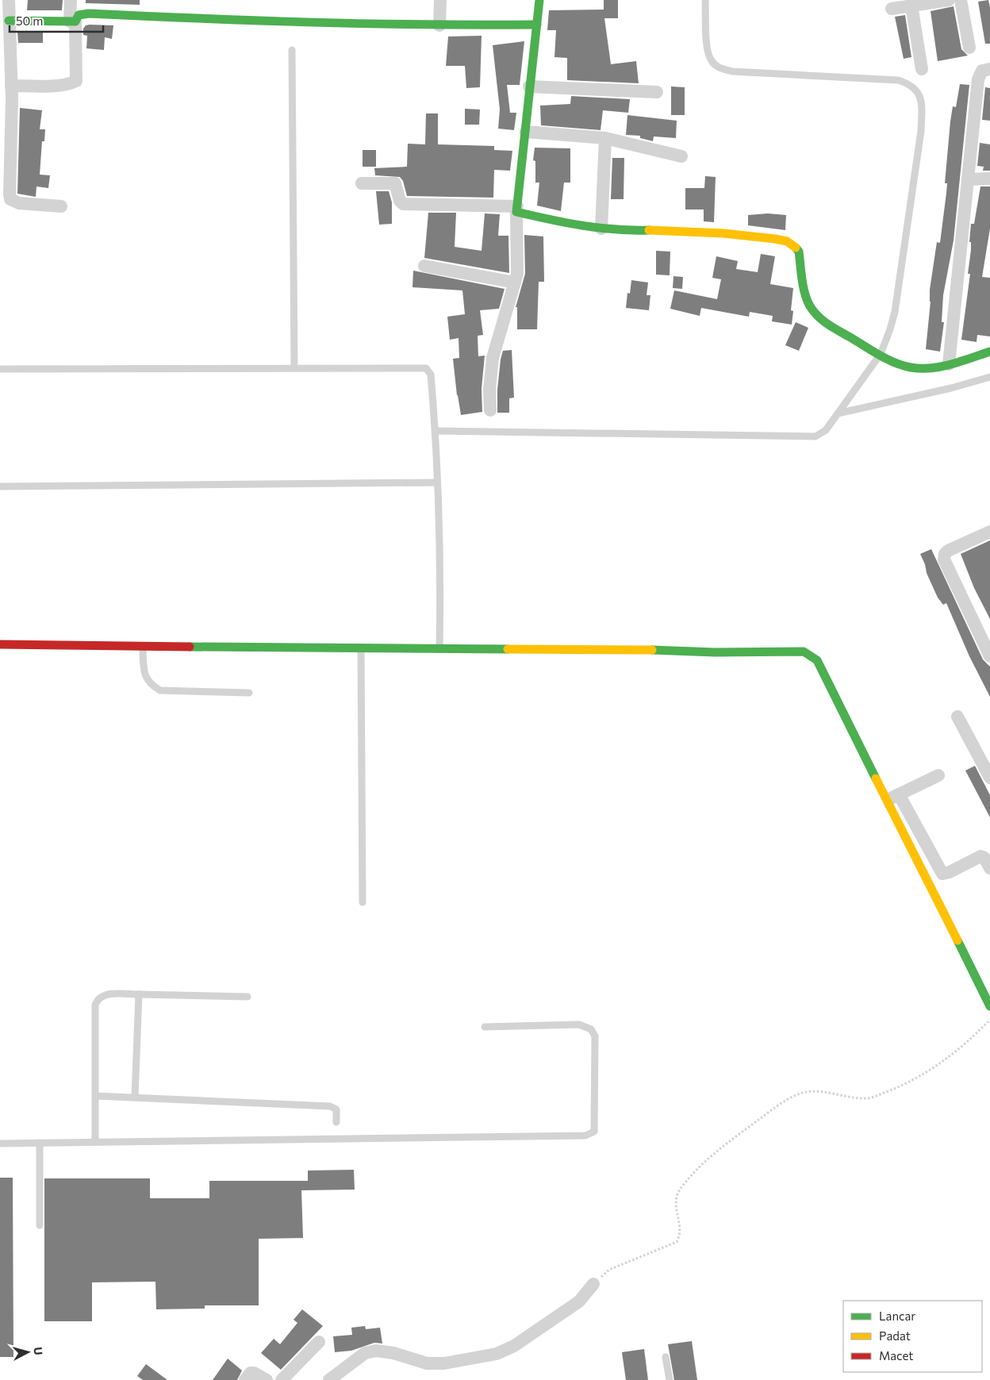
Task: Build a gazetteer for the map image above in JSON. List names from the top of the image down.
{
  "legend": ["Lancar", "Padat", "Macet"],
  "scale_bar": "50 m",
  "north": "right"
}
